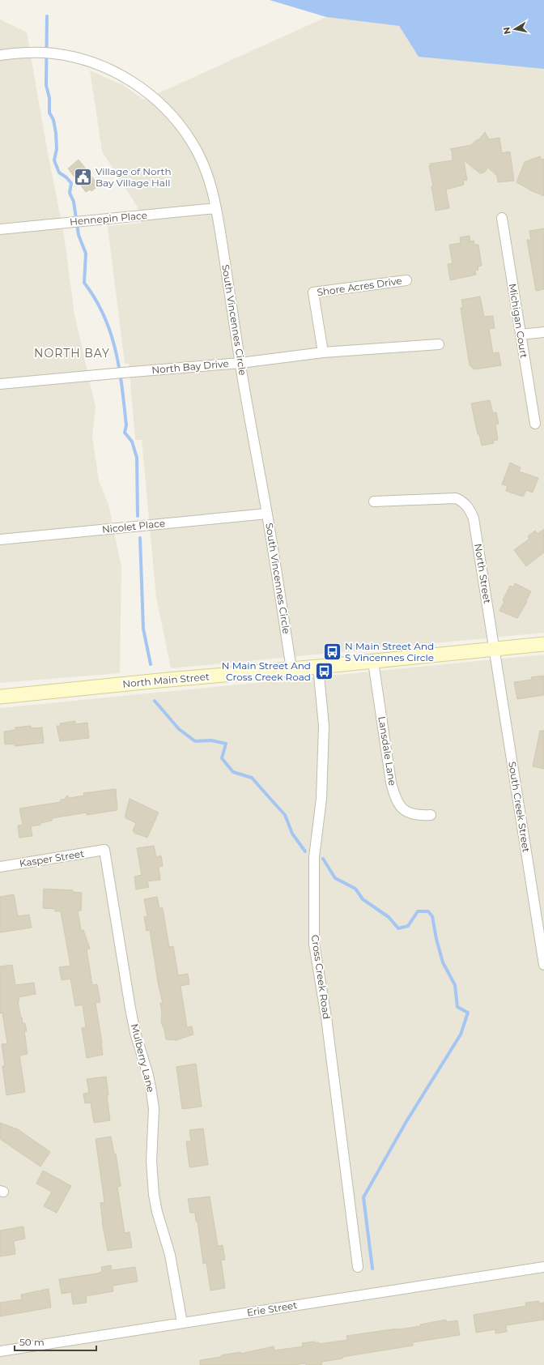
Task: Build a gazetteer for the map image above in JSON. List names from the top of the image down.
{
  "streets": {
    "main road": ["North Main Street"],
    "street": [
      "Hennepin Place",
      "Shore Acres Drive",
      "South Vincennes Circle",
      "Michigan Court",
      "North Bay Drive",
      "Nicolet Place",
      "North Street",
      "Lansdale Lane",
      "South Creek Street",
      "Kasper Street",
      "Cross Creek Road",
      "Mulberry Lane",
      "Erie Street"
    ]
  },
  "crossings": [
    ["Hennepin Place", "South Vincennes Circle"],
    ["Shore Acres Drive", "North Bay Drive"],
    ["South Vincennes Circle", "North Bay Drive"],
    ["South Vincennes Circle", "Nicolet Place"],
    ["South Vincennes Circle", "North Main Street"],
    ["North Street", "North Main Street"],
    ["North Street", "South Creek Street"],
    ["North Main Street", "Lansdale Lane"],
    ["North Main Street", "South Creek Street"],
    ["North Main Street", "Cross Creek Road"],
    ["Kasper Street", "Mulberry Lane"],
    ["Mulberry Lane", "Erie Street"]
  ],
  "districts": ["NORTH BAY"],
  "places": {
    "public building": ["Village of North Bay Village Hall"],
    "bus stop": ["N Main Street And S Vincennes Circle", "N Main Street And Cross Creek Road"]
  },
  "scale_bar": "50 m",
  "north": "left"
}
